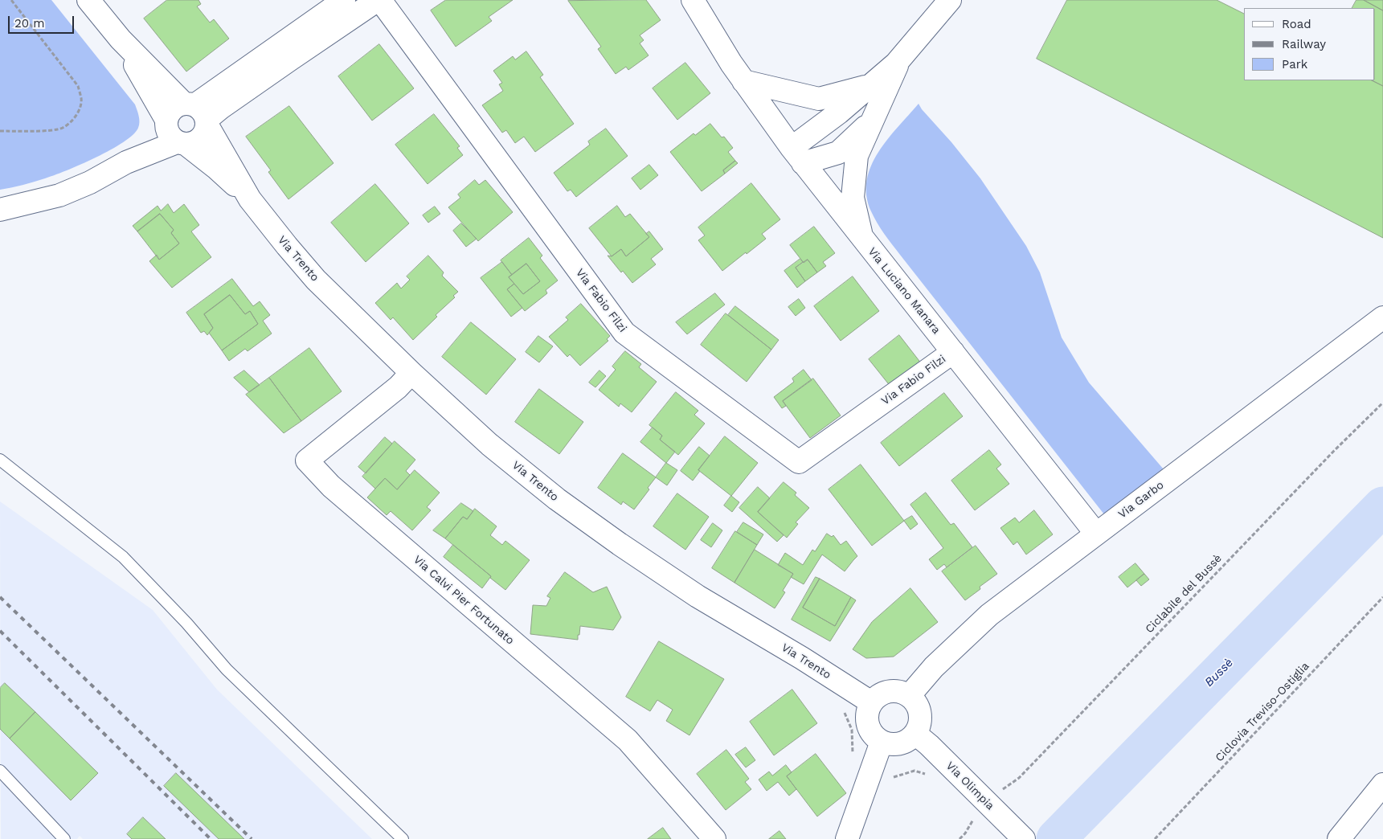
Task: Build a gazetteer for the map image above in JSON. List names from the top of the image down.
{
  "streets": {
    "street": [
      "Via Trento",
      "Via Luciano Manara",
      "Via Fabio Filzi",
      "Via Garbo",
      "Via Calvi Pier Fortunato",
      "Via Olimpia"
    ],
    "path": ["Ciclabile del Bussè", "Ciclovia Treviso-Ostiglia"]
  },
  "crossings": [
    ["Via Trento", "Via Garbo"],
    ["Via Trento", "Via Calvi Pier Fortunato"],
    ["Via Trento", "Via Olimpia"],
    ["Via Luciano Manara", "Via Fabio Filzi"],
    ["Via Luciano Manara", "Via Garbo"],
    ["Via Garbo", "Via Olimpia"]
  ],
  "water": ["Bussè"],
  "legend": ["Road", "Railway", "Park"],
  "scale_bar": "20 m"
}
